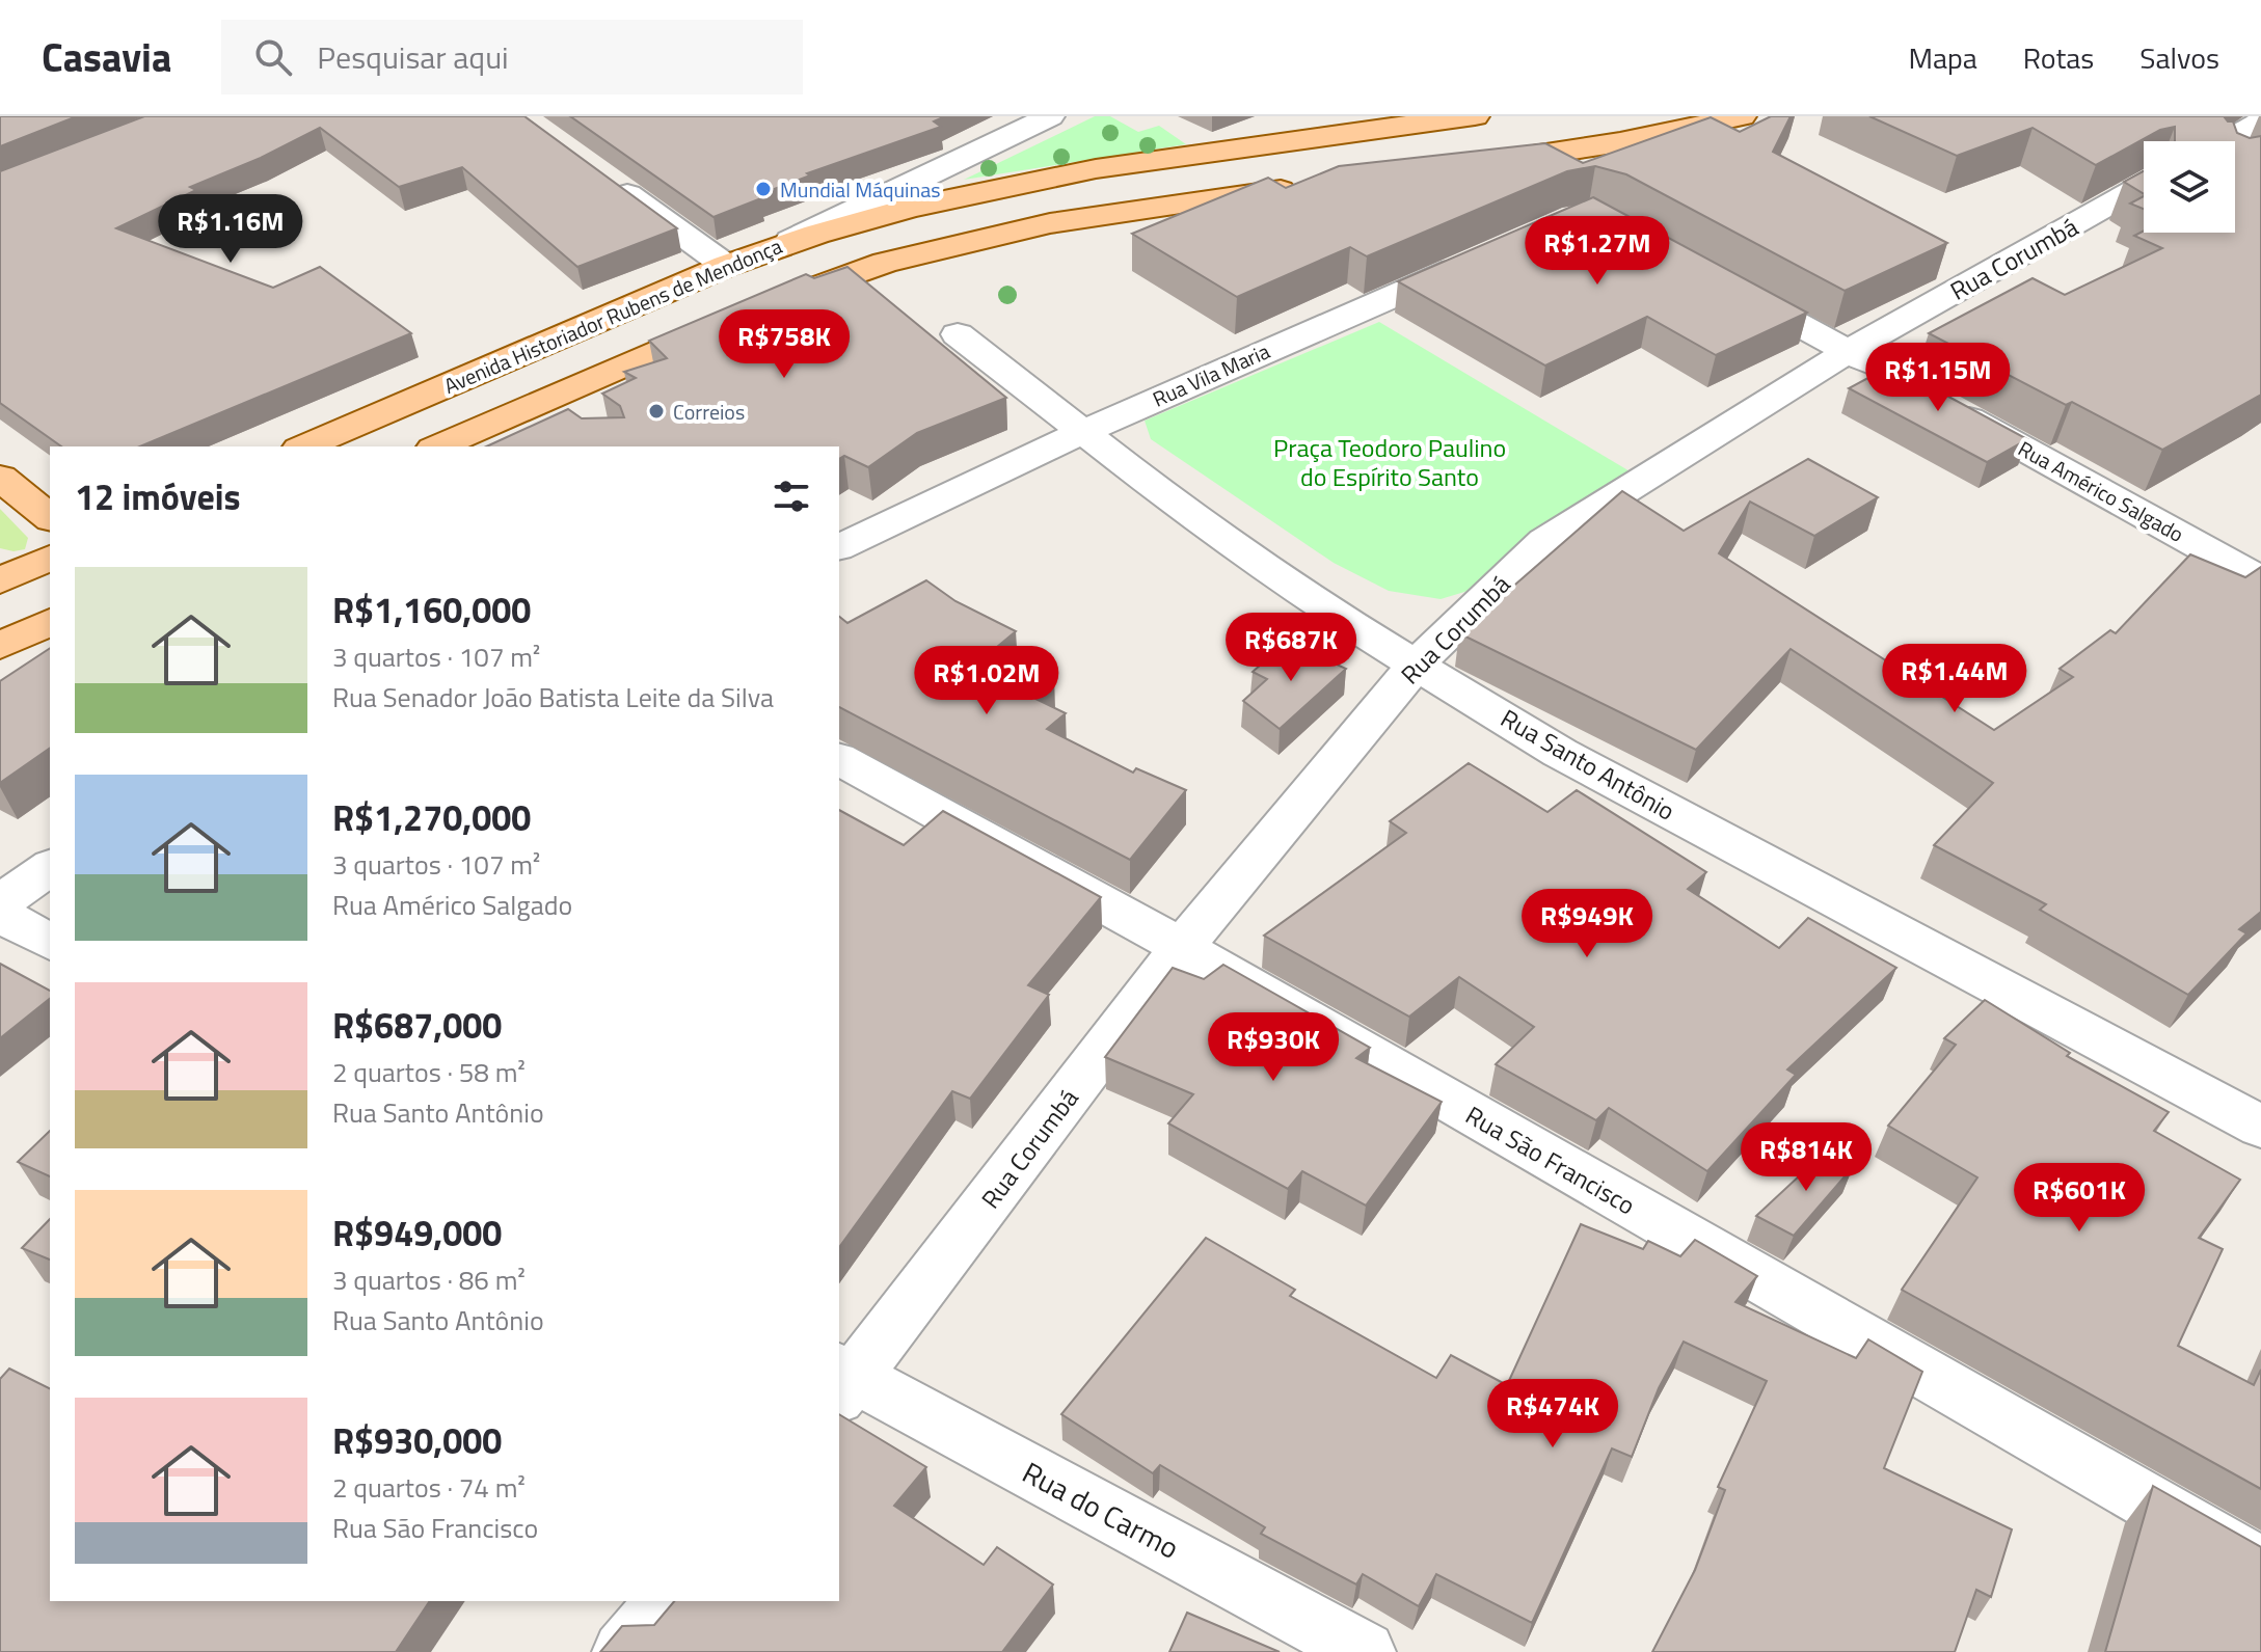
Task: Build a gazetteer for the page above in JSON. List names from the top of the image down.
{
  "streets": {
    "main road": ["Avenida Historiador Rubens de Mendonça"],
    "street": [
      "Rua Corumbá",
      "Rua Vila Maria",
      "Rua Américo Salgado",
      "Rua Santo Antônio",
      "Rua São Francisco",
      "Rua do Carmo"
    ]
  },
  "crossings": [
    ["Rua Corumbá", "Rua Américo Salgado"],
    ["Rua Corumbá", "Rua Santo Antônio"],
    ["Rua Corumbá", "Rua São Francisco"],
    ["Rua Corumbá", "Rua do Carmo"],
    ["Rua Vila Maria", "Rua Santo Antônio"]
  ],
  "parks": ["Praça Teodoro Paulino do Espírito Santo"],
  "places": ["Mundial Máquinas", "Correios"],
  "page": {
    "header": "Casavia",
    "search": "Pesquisar aqui",
    "nav": ["Mapa", "Rotas", "Salvos"],
    "price": [
      "R$1.16M",
      "R$1.27M",
      "R$758K",
      "R$1.15M",
      "R$687K",
      "R$1.44M",
      "R$1.02M",
      "R$949K",
      "R$930K",
      "R$814K",
      "R$601K",
      "R$474K"
    ],
    "heading": "12 imóveis",
    "list": [
      {
        "name": "R$1,160,000",
        "note": "3 quartos · 107 m² · Rua Senador João Batista Leite da Silva"
      },
      {
        "name": "R$1,270,000",
        "note": "3 quartos · 107 m² · Rua Américo Salgado"
      },
      {
        "name": "R$687,000",
        "note": "2 quartos · 58 m² · Rua Santo Antônio"
      },
      {
        "name": "R$949,000",
        "note": "3 quartos · 86 m² · Rua Santo Antônio"
      },
      {
        "name": "R$930,000",
        "note": "2 quartos · 74 m² · Rua São Francisco"
      }
    ]
  }
}
